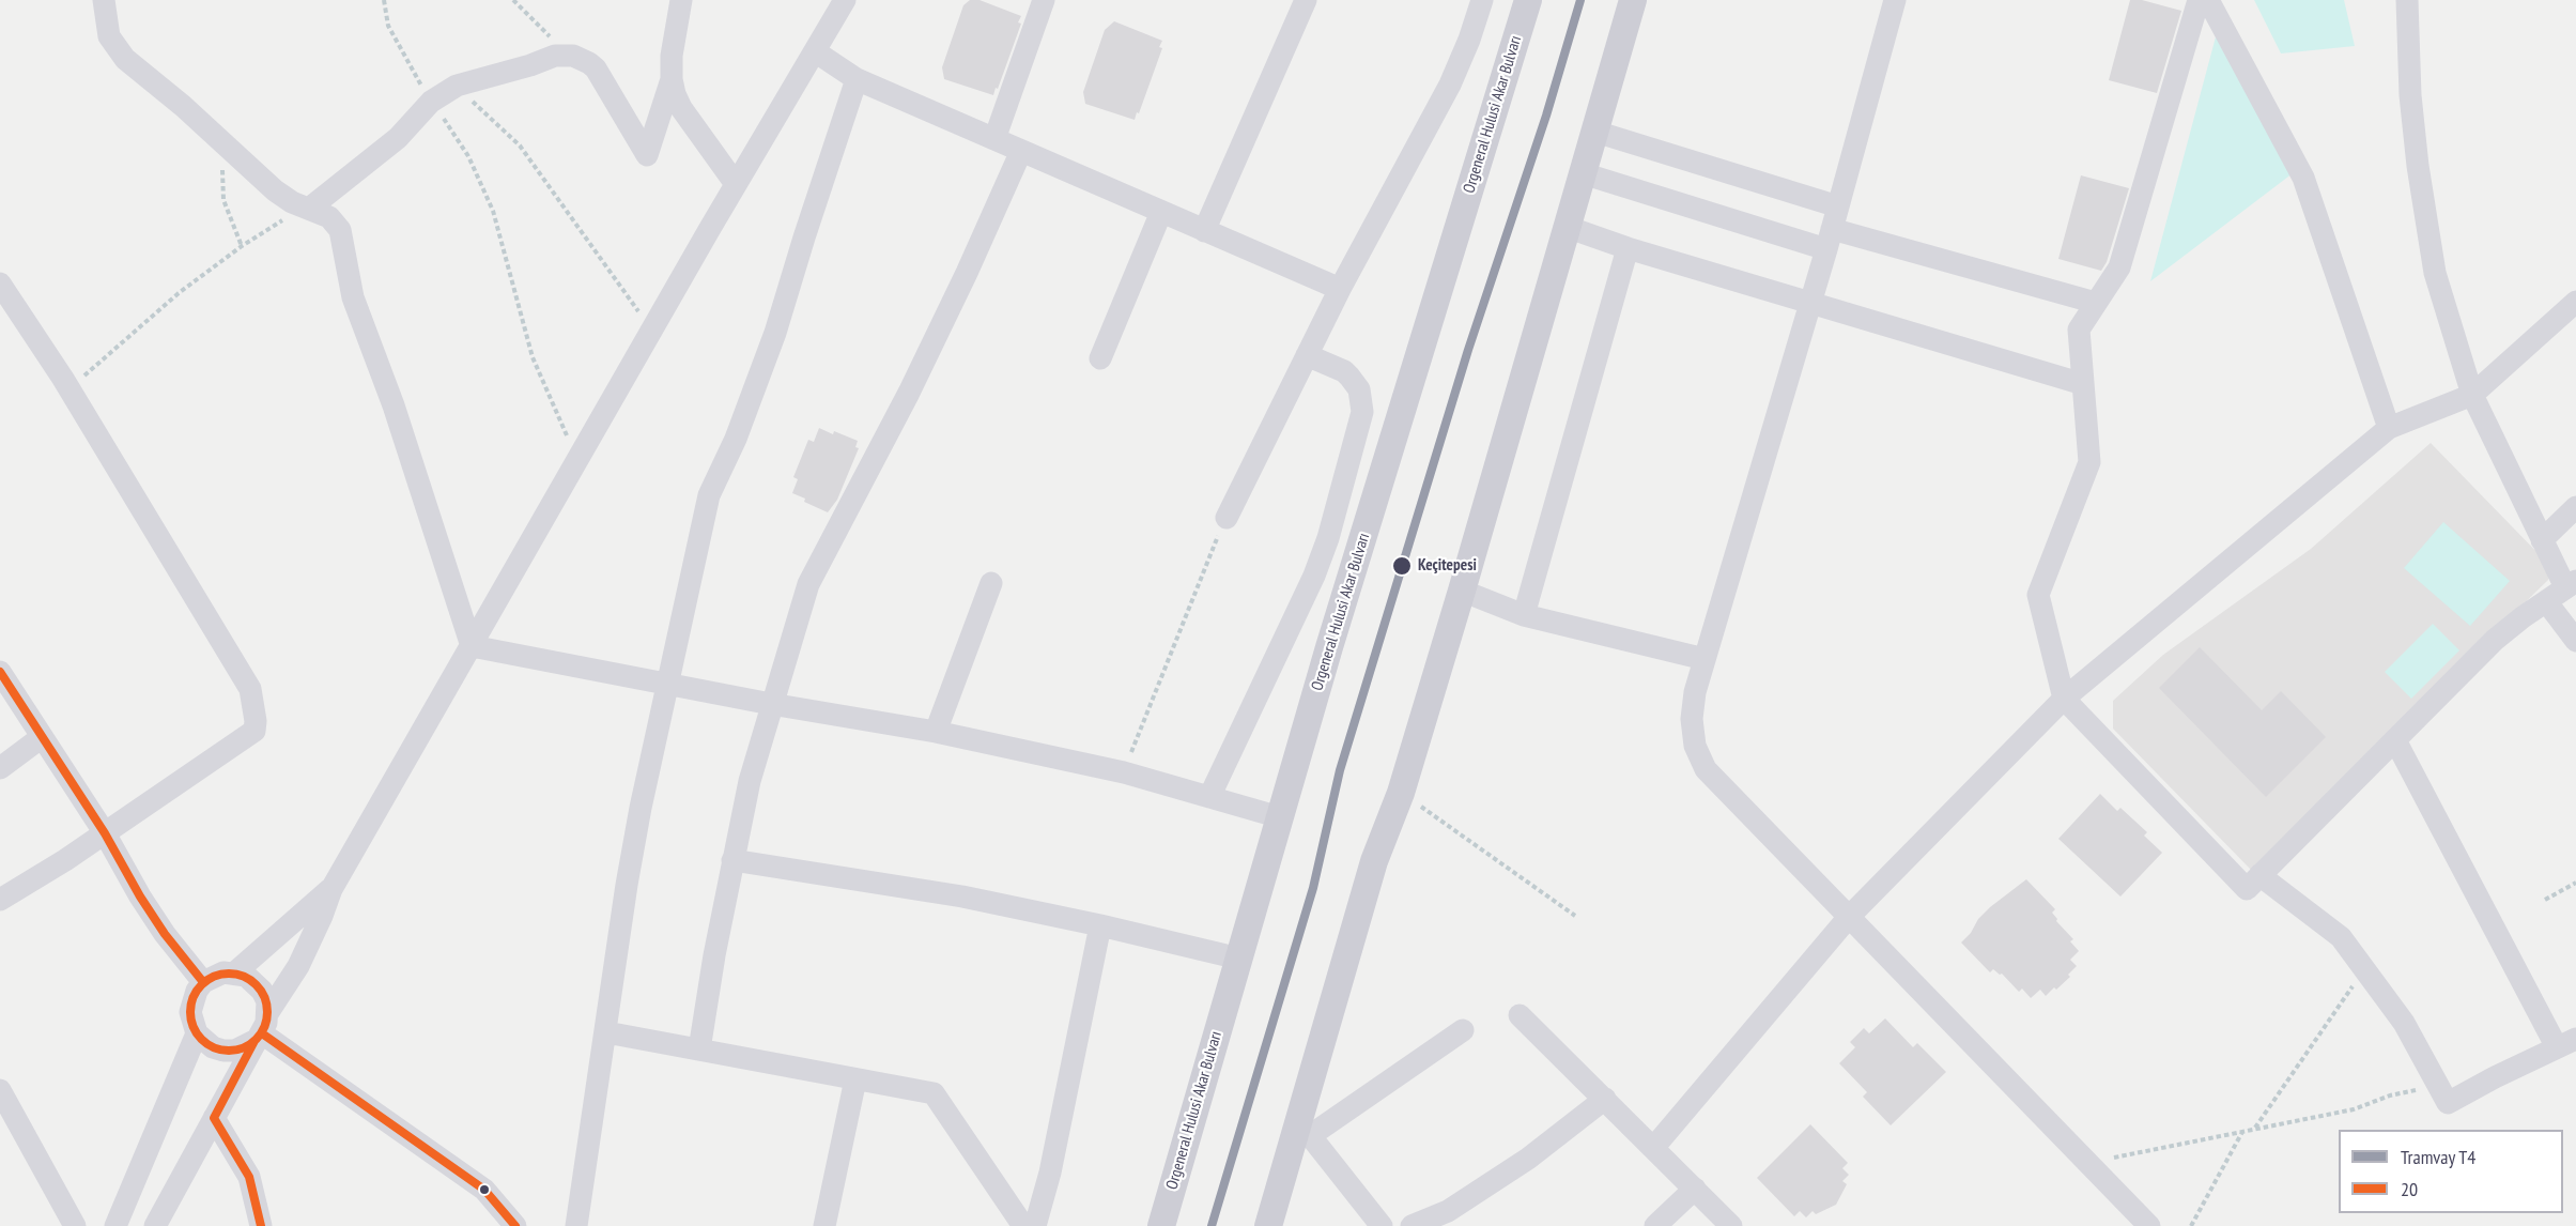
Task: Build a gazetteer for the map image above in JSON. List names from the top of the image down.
{
  "streets": {
    "main road": ["Orgeneral Hulusi Akar Bulvarı"]
  },
  "places": ["Keçitepesi"],
  "lines": ["tram line T4", "transit line 20"],
  "legend": ["Tramvay T4", "20"]
}
